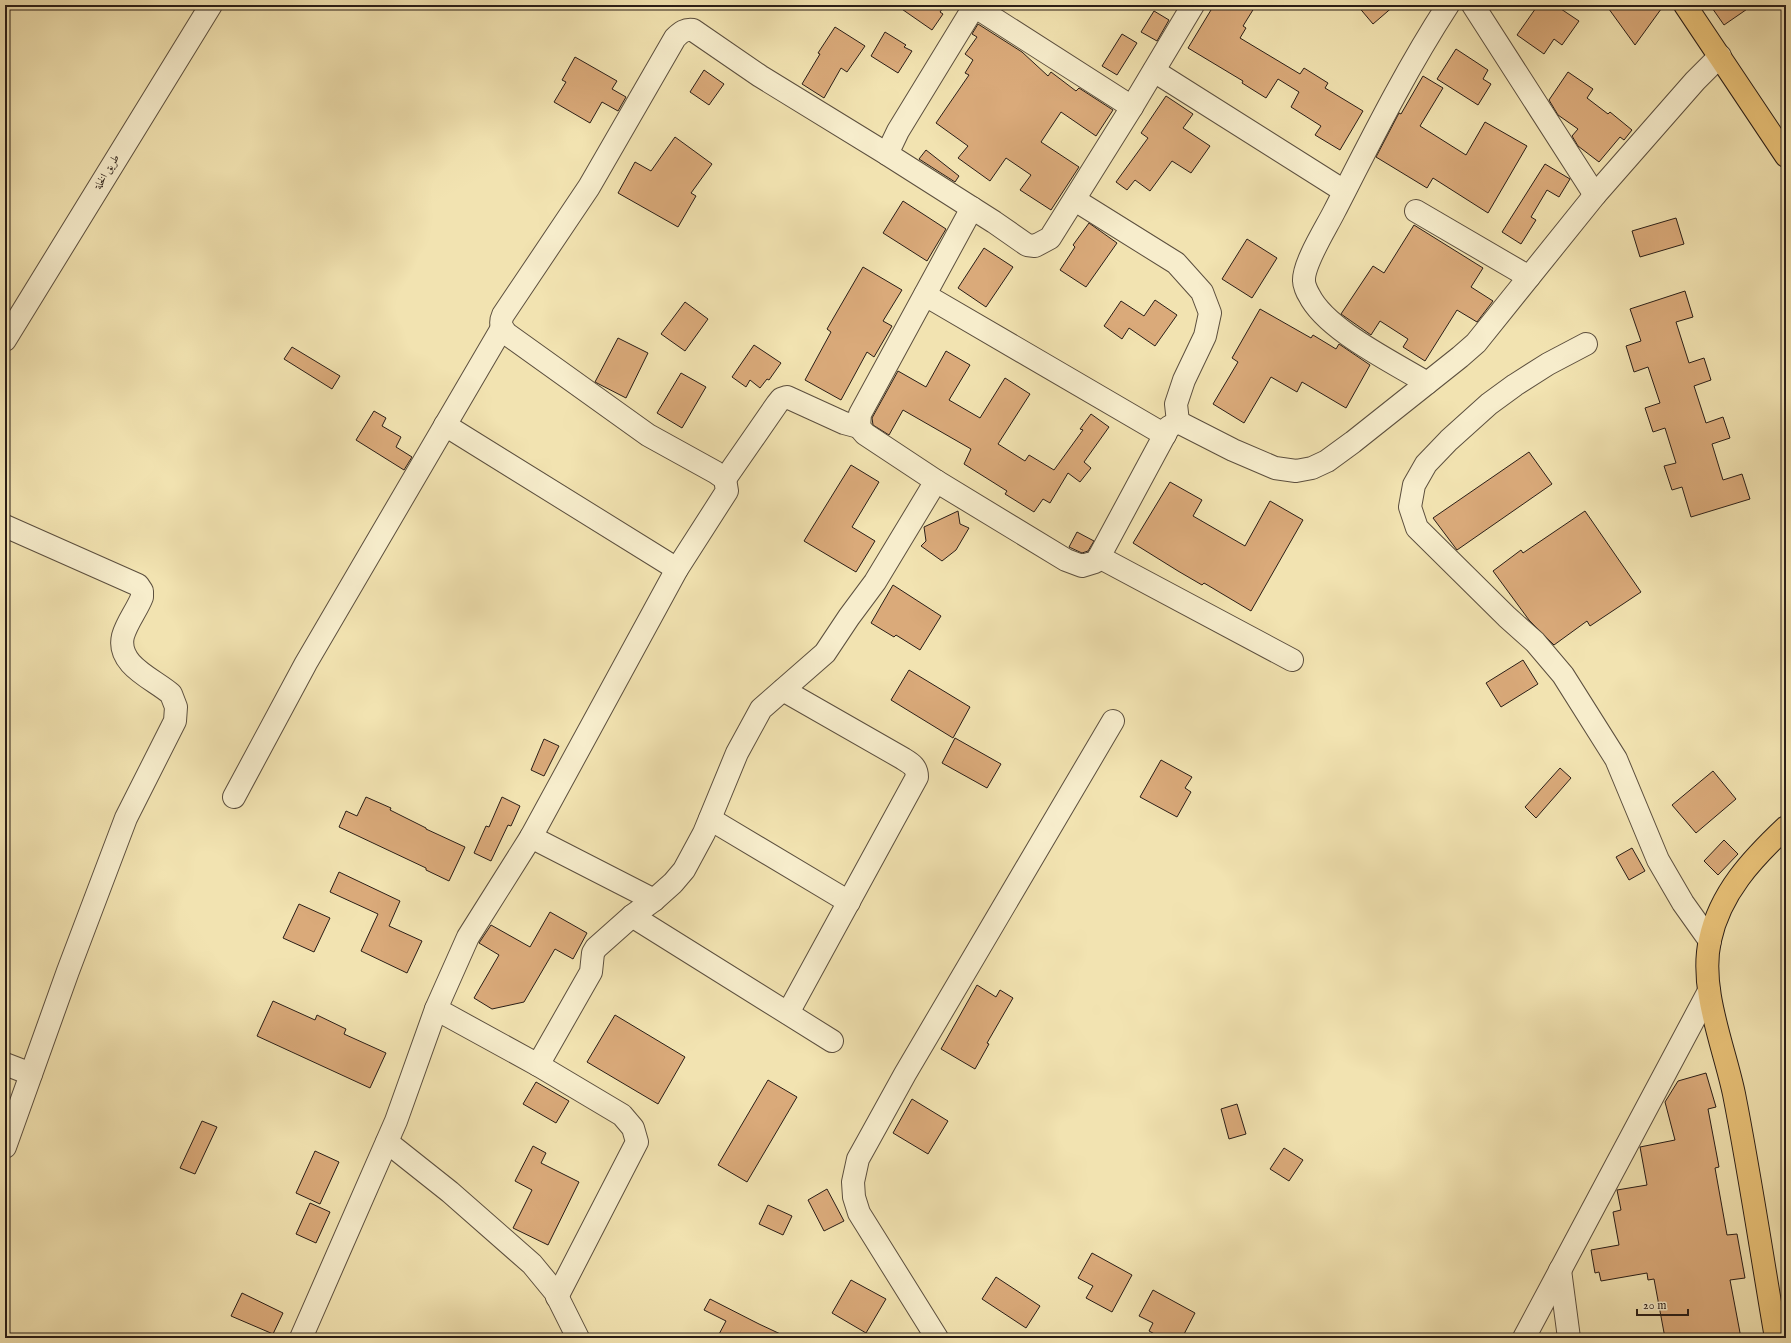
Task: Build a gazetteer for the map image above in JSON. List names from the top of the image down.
{
  "streets": {
    "street": ["طريق الخلة"]
  },
  "scale_bar": "20 m"
}
